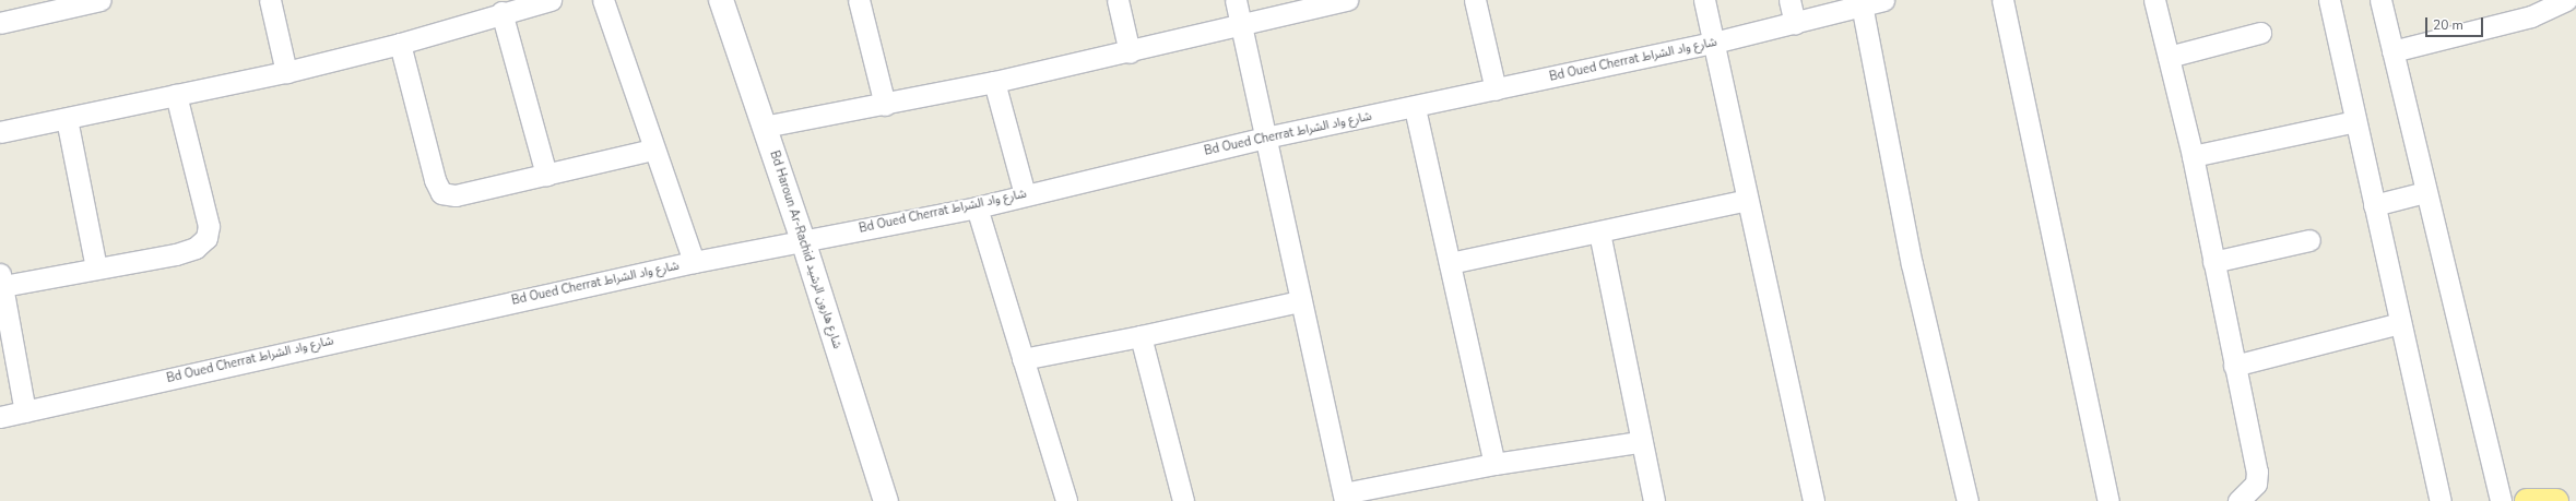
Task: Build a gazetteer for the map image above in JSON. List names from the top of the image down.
{
  "streets": {
    "street": ["Bd Oued Cherrat شارع واد الشراط", "Bd Haroun Ar-Rachid شارع هارون الرشيد"]
  },
  "crossings": [
    ["Bd Oued Cherrat شارع واد الشراط", "Bd Haroun Ar-Rachid شارع هارون الرشيد"]
  ],
  "scale_bar": "20 m"
}
